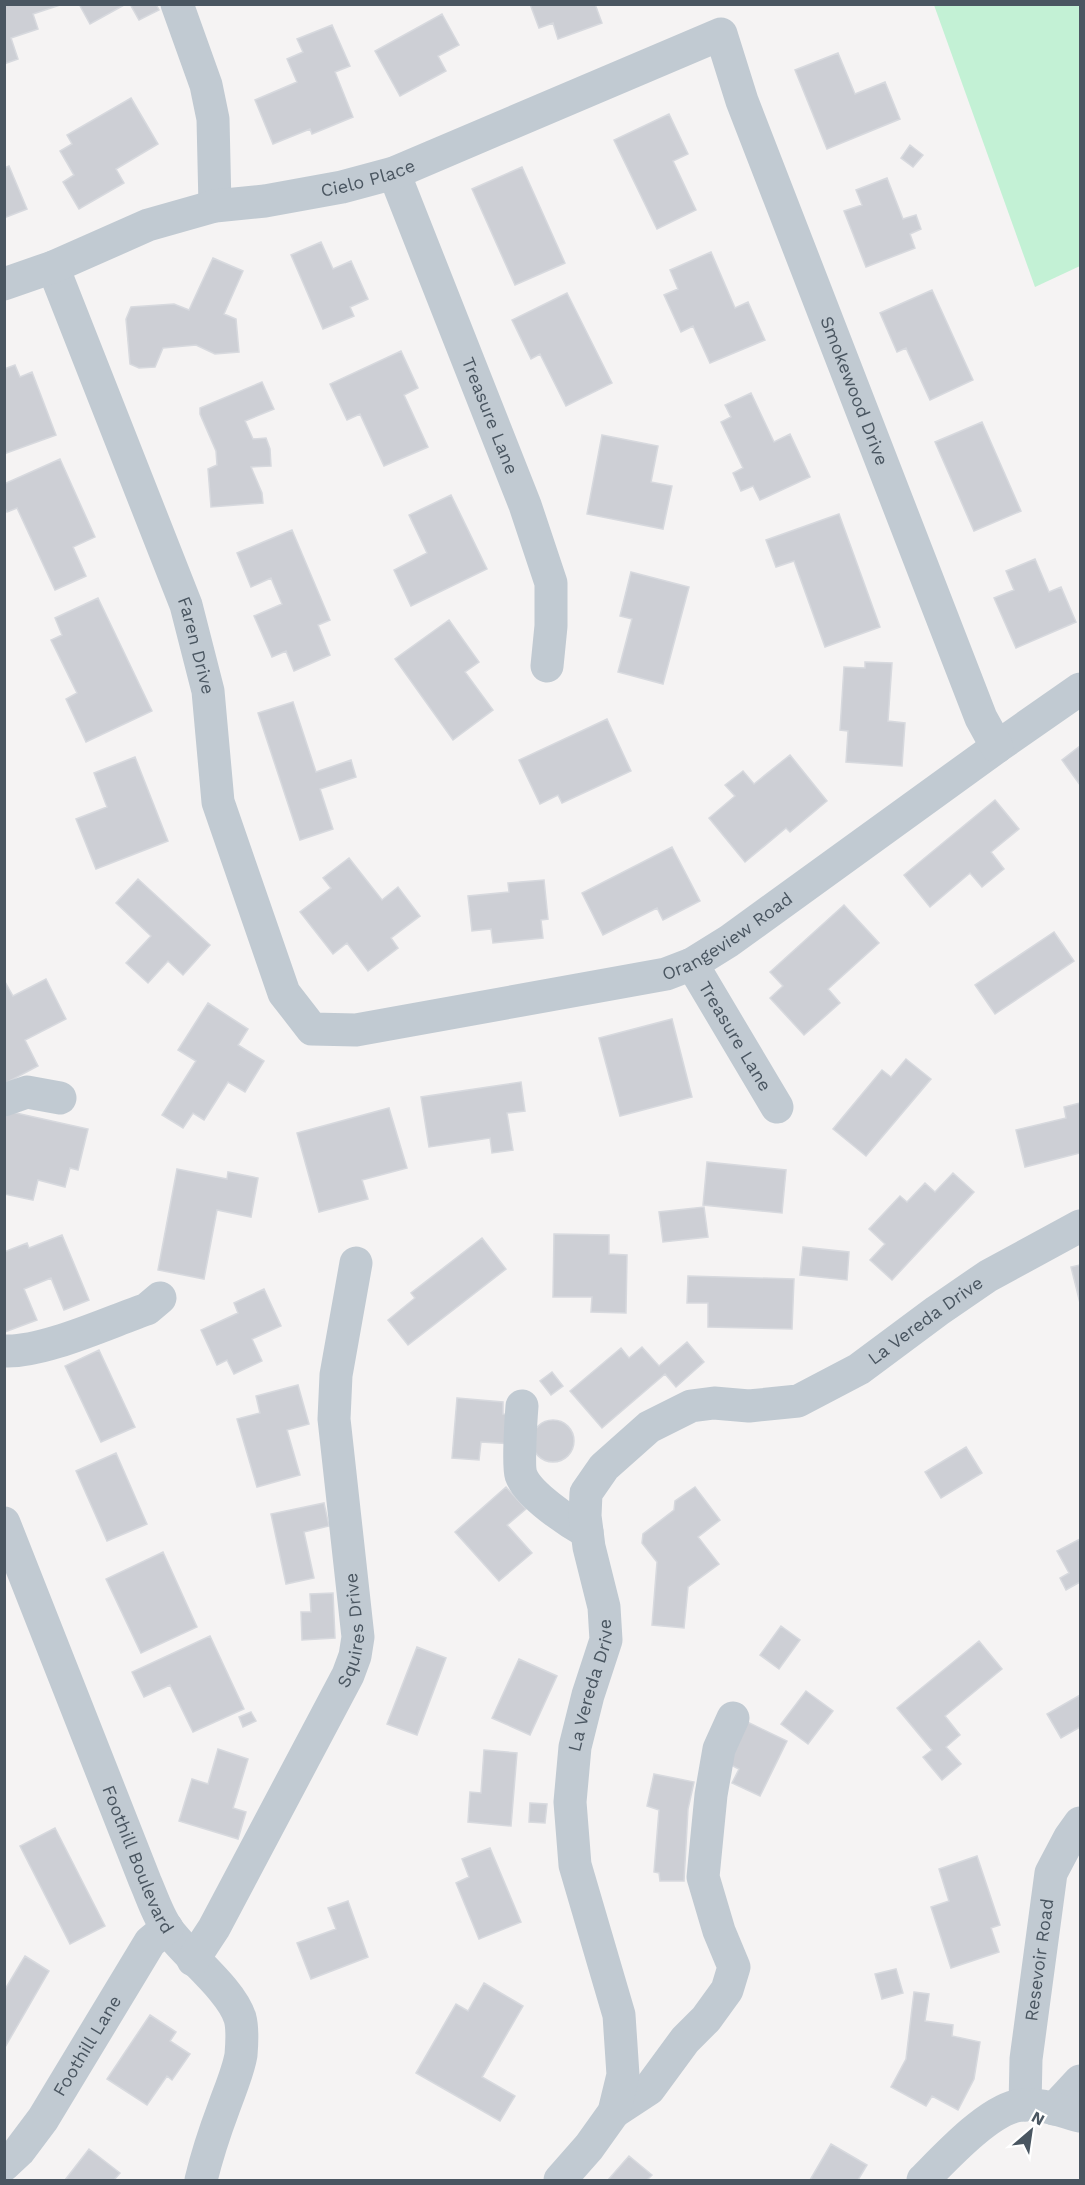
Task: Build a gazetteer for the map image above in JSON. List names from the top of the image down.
{
  "streets": {
    "street": [
      "Cielo Place",
      "Smokewood Drive",
      "Treasure Lane",
      "Faren Drive",
      "Orangeview Road",
      "La Vereda Drive",
      "Squires Drive",
      "Foothill Boulevard",
      "Resevoir Road",
      "Foothill Lane"
    ]
  },
  "crossings": [
    ["Cielo Place", "Smokewood Drive"],
    ["Cielo Place", "Treasure Lane"],
    ["Cielo Place", "Faren Drive"],
    ["Smokewood Drive", "Orangeview Road"],
    ["Treasure Lane", "Orangeview Road"],
    ["Faren Drive", "Orangeview Road"],
    ["Squires Drive", "Foothill Boulevard"],
    ["Foothill Boulevard", "Foothill Lane"]
  ],
  "north": "top right"
}
